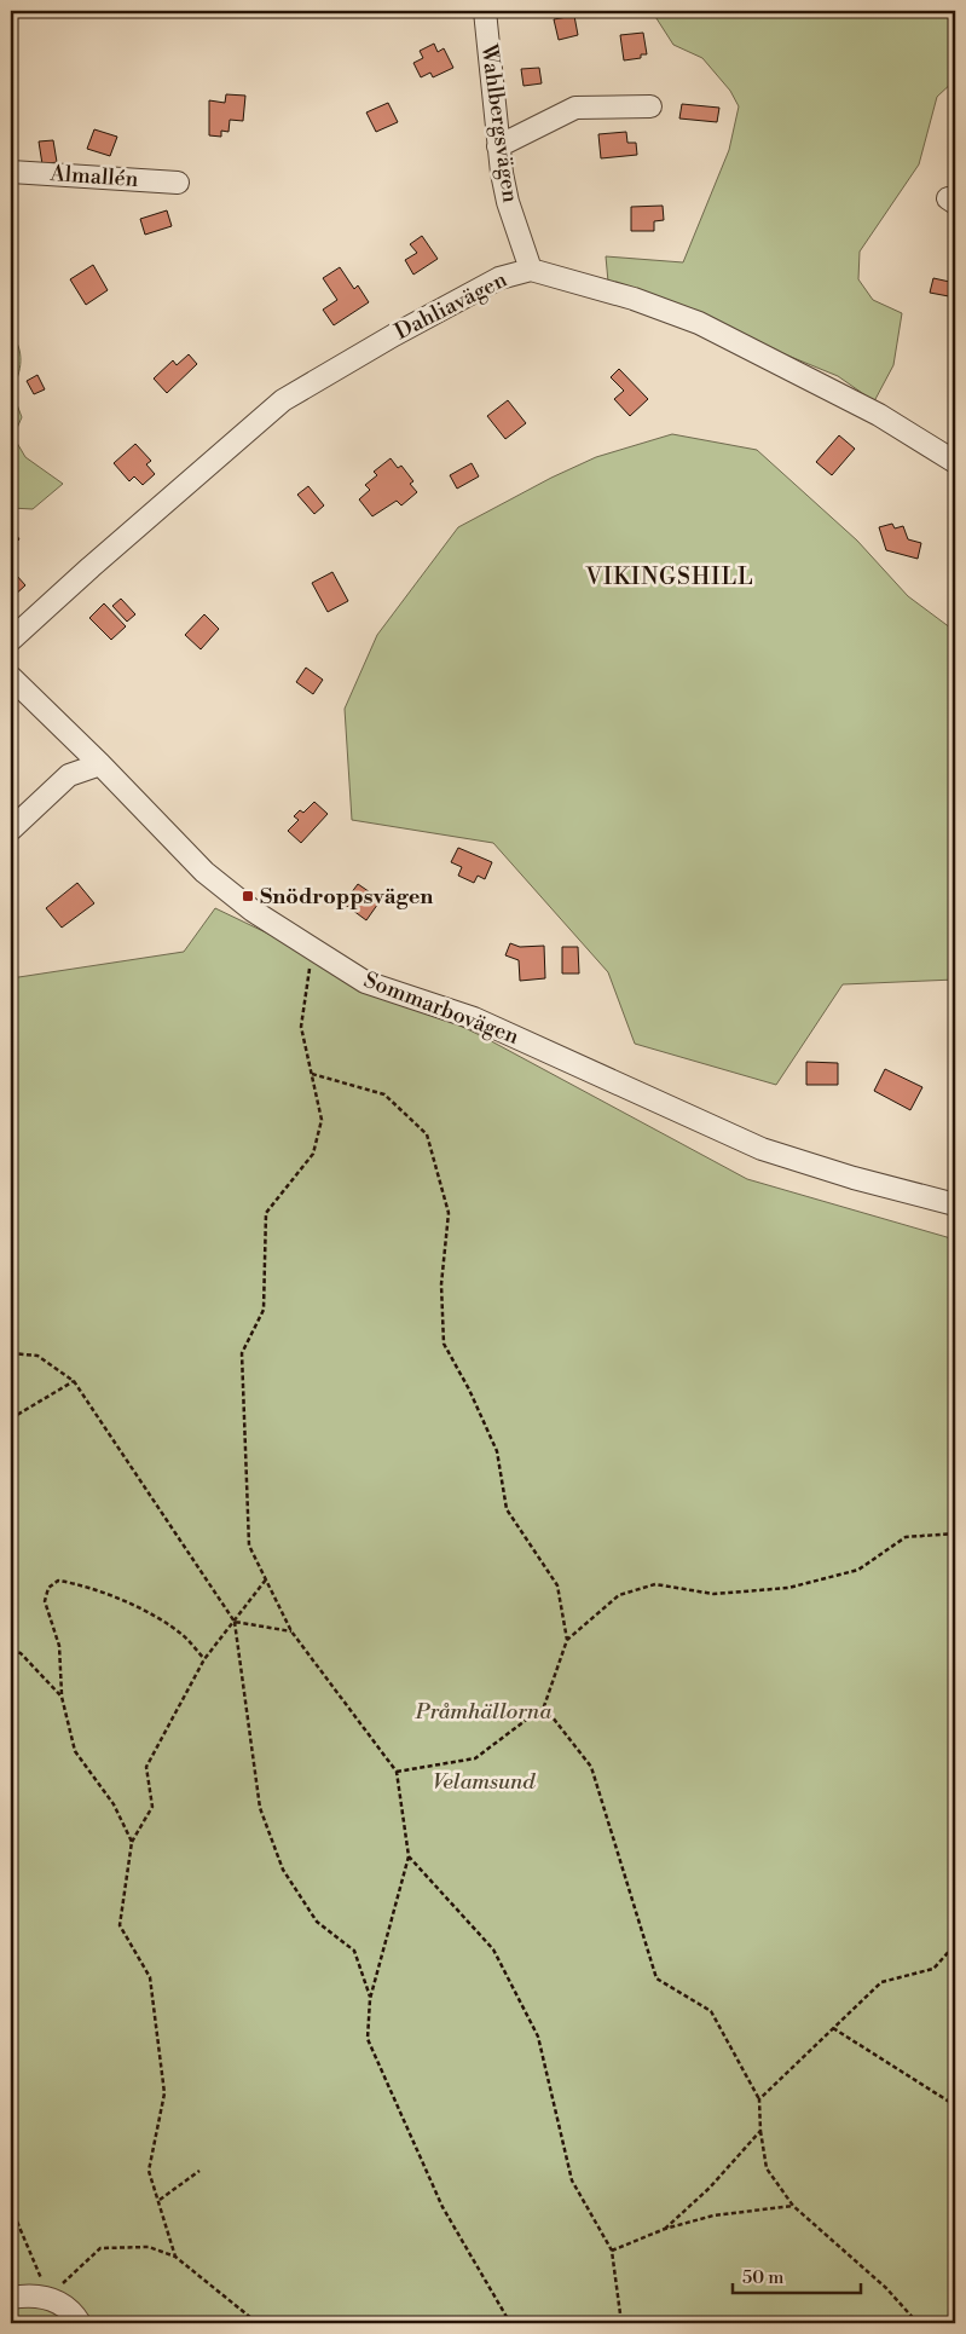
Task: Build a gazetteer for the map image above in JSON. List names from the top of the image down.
{
  "streets": {
    "street": [
      "Wahlbergsvägen",
      "Almallén",
      "Dahliavägen",
      "Sommarbovägen"
    ]
  },
  "crossings": [
    ["Wahlbergsvägen", "Dahliavägen"]
  ],
  "districts": ["VIKINGSHILL"],
  "parks": ["Pråmhällorna", "Velamsund"],
  "places": {
    "transit": ["Snödroppsvägen"]
  },
  "scale_bar": "50 m"
}
